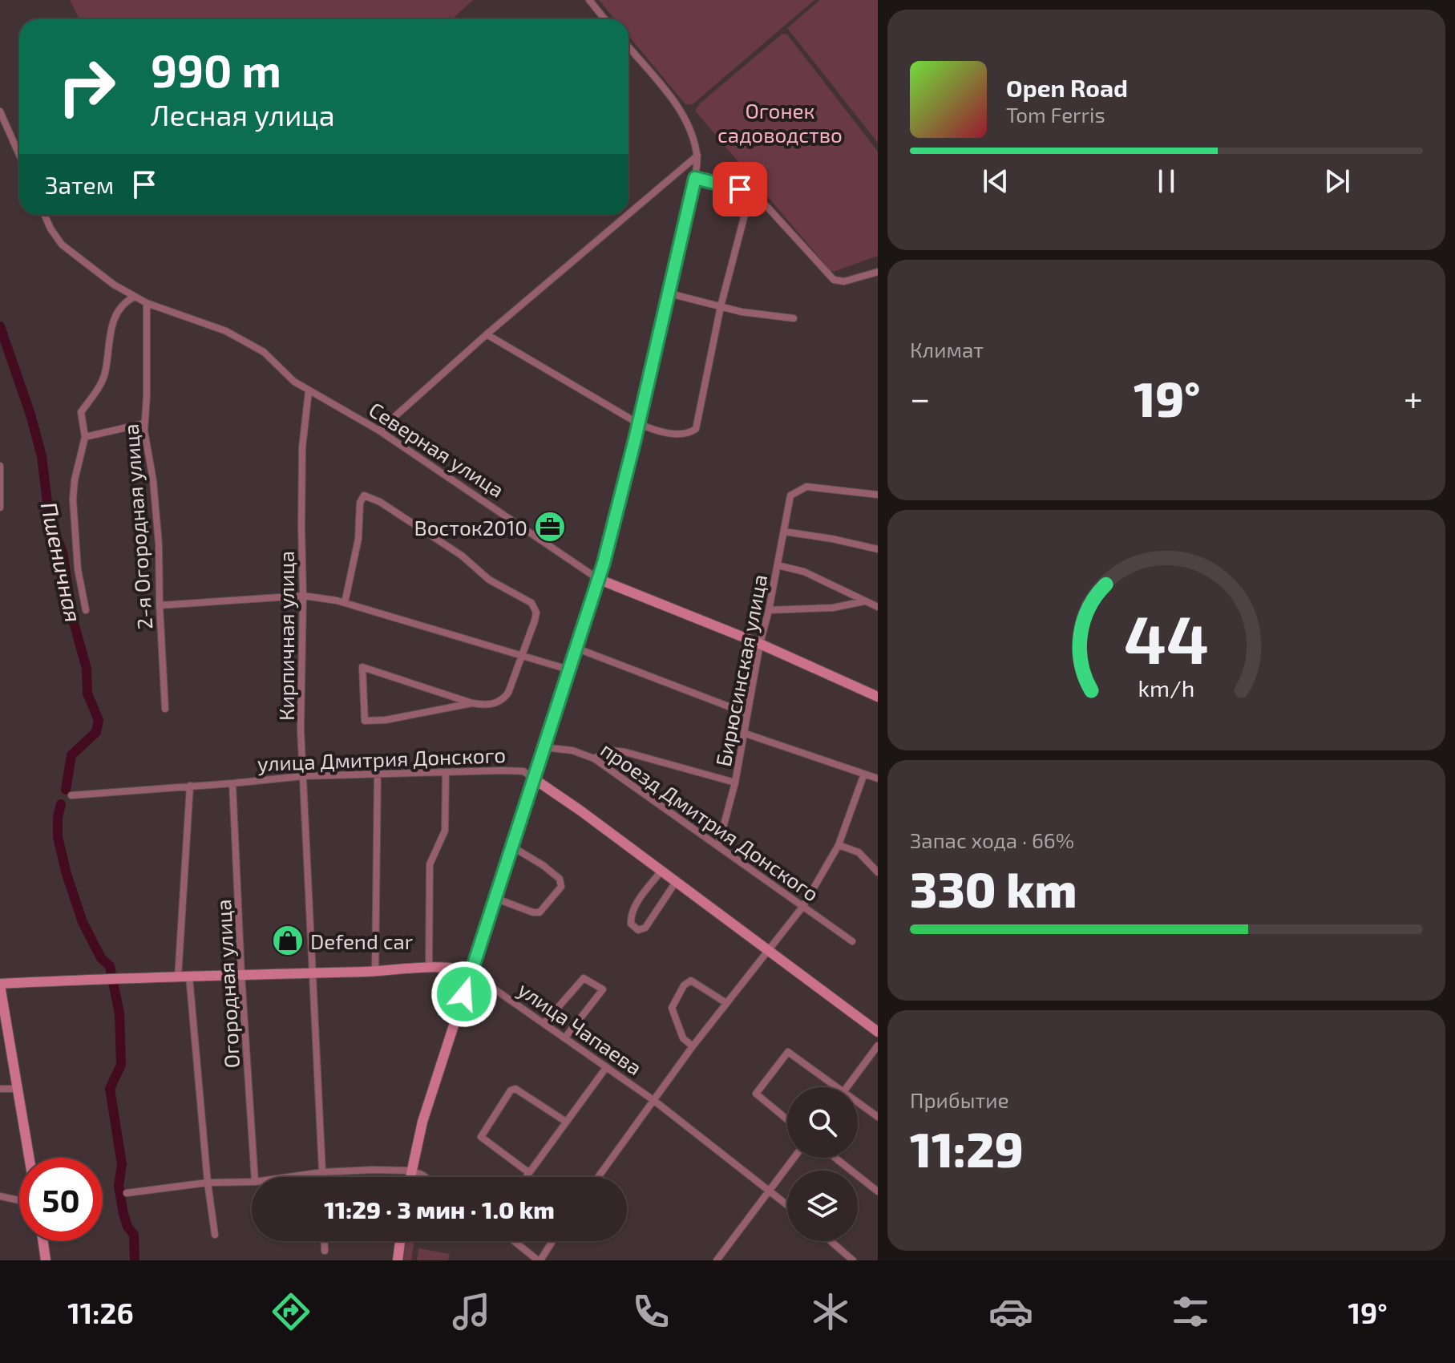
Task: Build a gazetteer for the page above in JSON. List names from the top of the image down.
{
  "streets": {
    "main road": ["Северная улица", "улица Дмитрия Донского", "улица Чапаева"],
    "street": [
      "2-я Огородная улица",
      "Кирпичная улица",
      "Бирюсинская улица",
      "проезд Дмитрия Донского",
      "Огородная улица"
    ]
  },
  "crossings": [
    ["Северная улица", "2-я Огородная улица"],
    ["Северная улица", "Кирпичная улица"],
    ["Северная улица", "Бирюсинская улица"],
    ["Кирпичная улица", "улица Дмитрия Донского"],
    ["Кирпичная улица", "улица Чапаева"],
    ["Бирюсинская улица", "проезд Дмитрия Донского"],
    ["улица Дмитрия Донского", "Огородная улица"],
    ["Огородная улица", "улица Чапаева"]
  ],
  "water": ["Пшеничная"],
  "parks": ["Огонек садоводство"],
  "places": {
    "office": ["Восток2010"],
    "shop": ["Defend car"]
  },
  "page": {
    "turn": ["990 m", "Лесная улица"],
    "song": ["Open Road", "Tom Ferris"],
    "then": "Затем",
    "tile": [
      "Климат",
      ["Запас хода · 66%", "330 km"],
      ["Прибытие", "11:29"]
    ],
    "heat": ["−", "19°", "+"],
    "limit": "50",
    "trip": "11:29 · 3 мин · 1.0 km",
    "tabs": ["11:26", "19°"],
    "gauge": ["44", "km/h"]
  }
}
